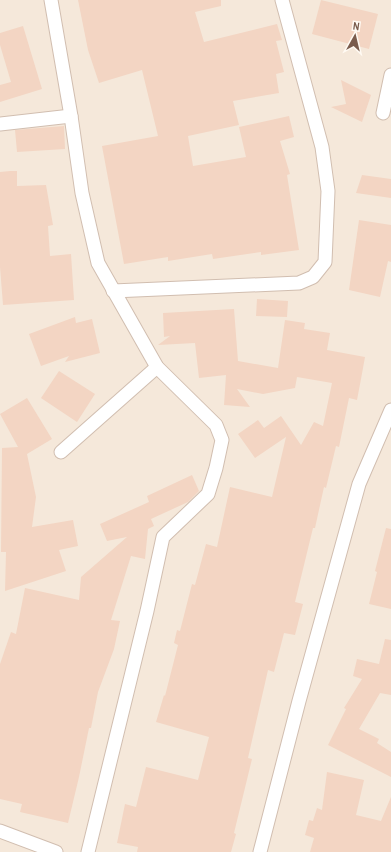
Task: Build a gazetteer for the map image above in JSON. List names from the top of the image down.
{
  "north": "top"
}
